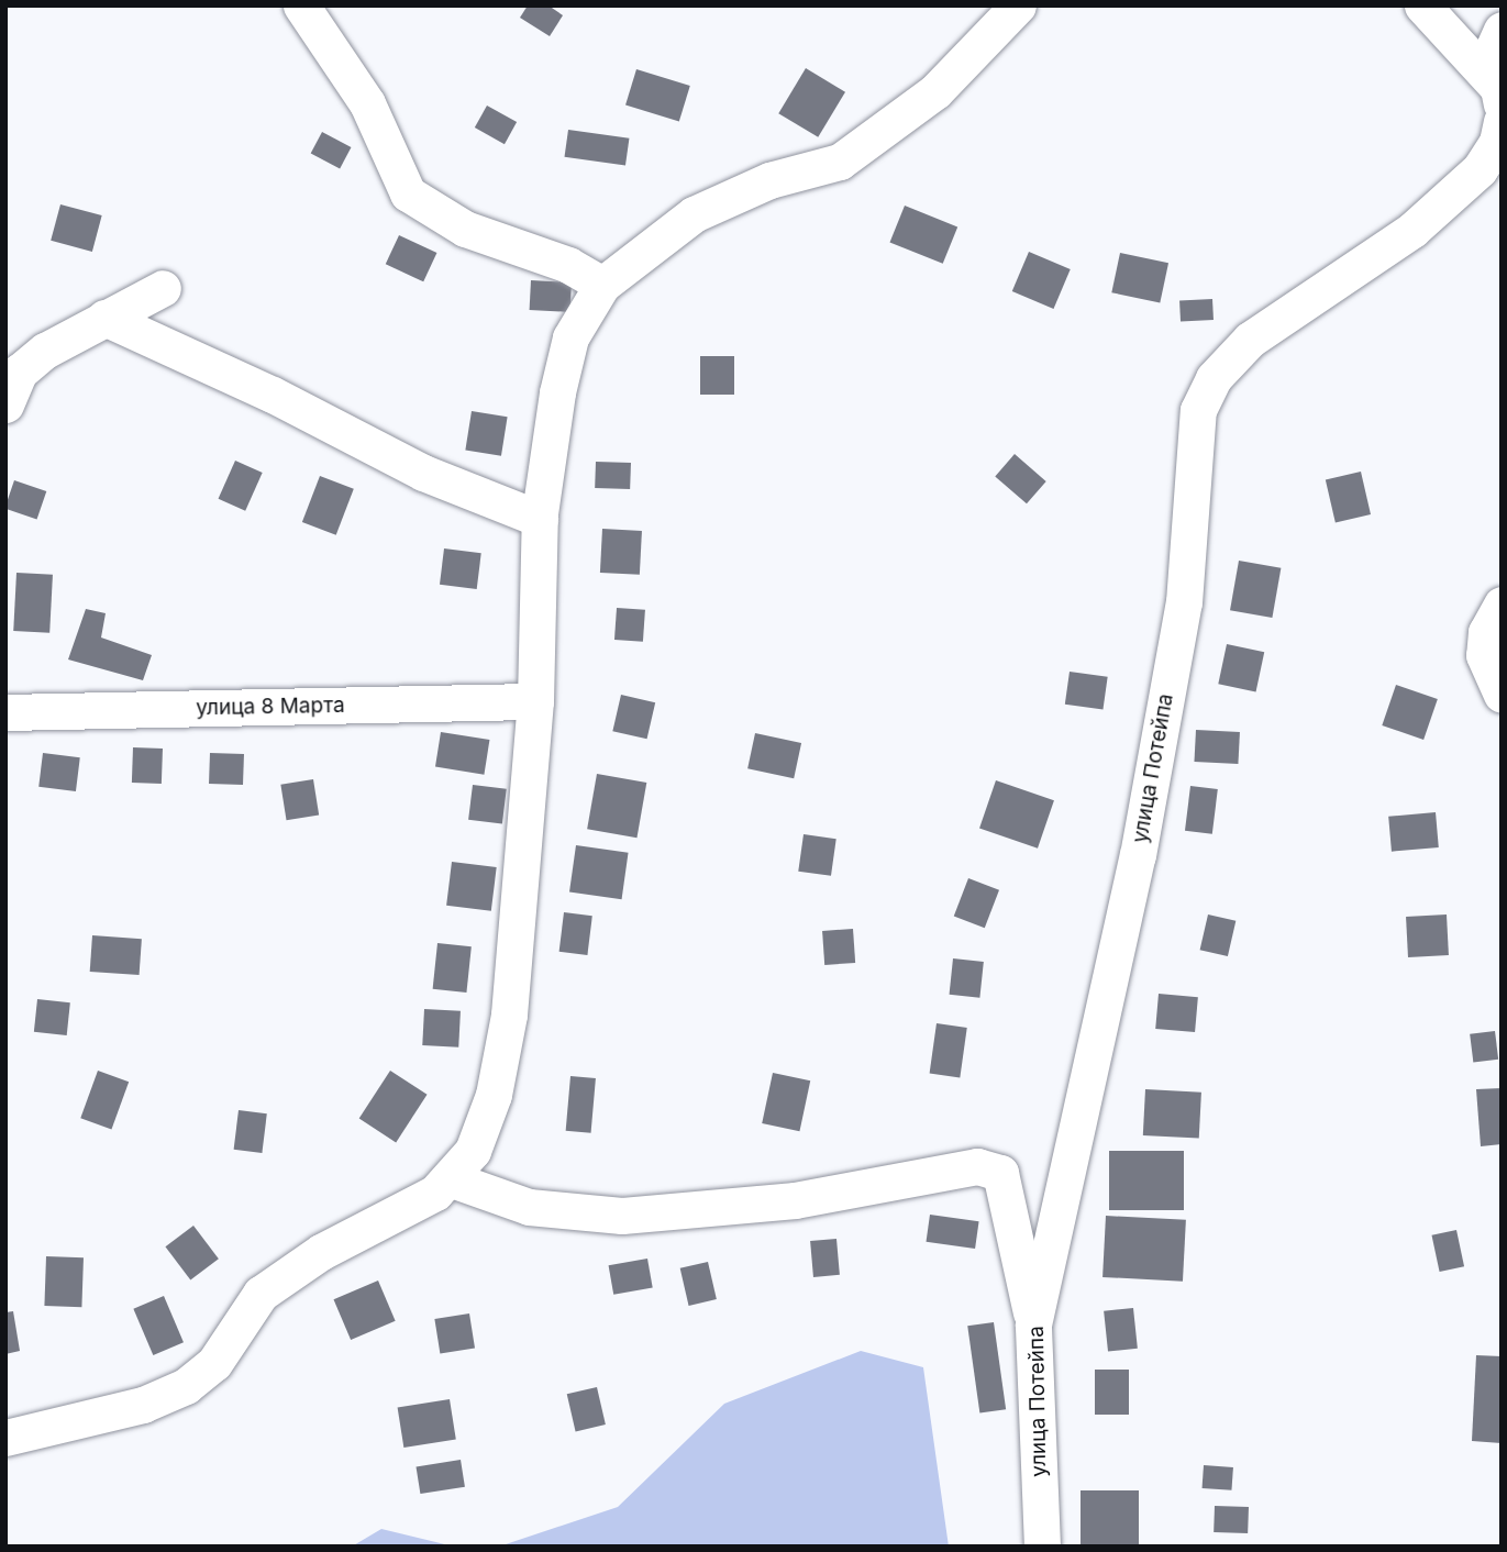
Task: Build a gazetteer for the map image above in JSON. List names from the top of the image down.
{
  "streets": {
    "street": ["улица 8 Марта", "улица Потейпа"]
  }
}
